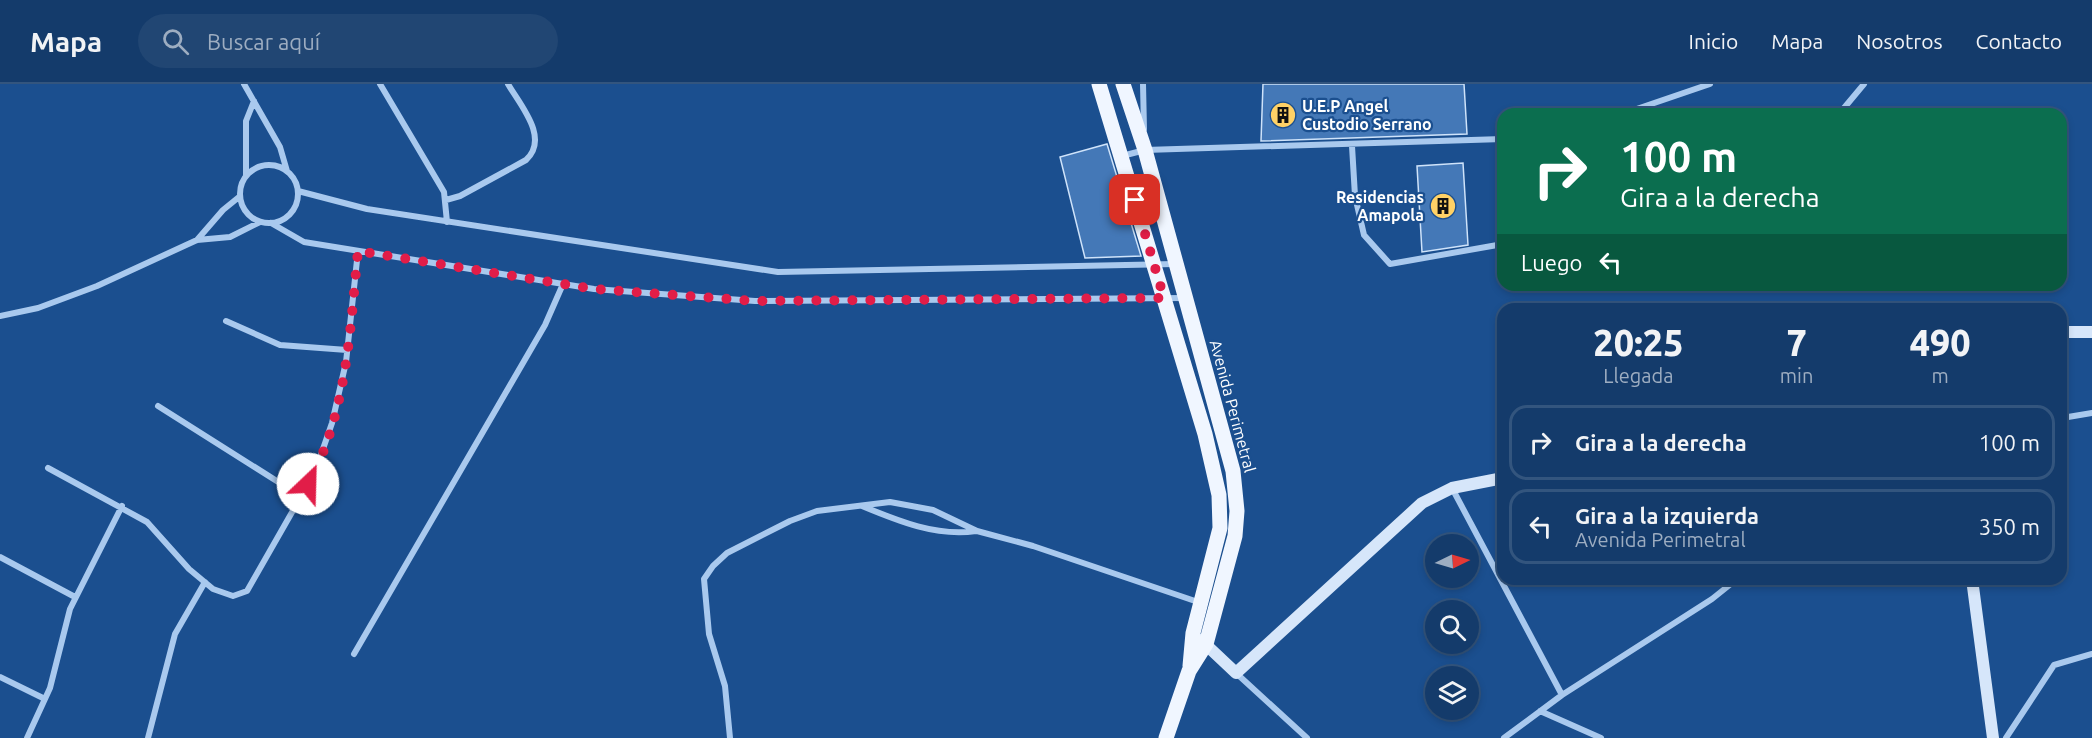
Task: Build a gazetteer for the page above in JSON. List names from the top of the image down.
{
  "streets": {
    "main road": ["Avenida Perimetral"]
  },
  "places": {
    "building": ["U.E.P Angel Custodio Serrano", "Residencias Amapola"]
  },
  "north": "right",
  "page": {
    "header": "Mapa",
    "search": "Buscar aquí",
    "nav": [
      "Inicio",
      "Mapa",
      "Nosotros",
      "Contacto"
    ],
    "turn": ["100 m", "Gira a la derecha"],
    "then": "Luego",
    "eta": [
      "20:25",
      "Llegada",
      "7",
      "min",
      "490",
      "m"
    ],
    "list": [
      {
        "name": "Gira a la derecha",
        "value": "100 m"
      },
      {
        "name": "Gira a la izquierda",
        "note": "Avenida Perimetral",
        "value": "350 m"
      }
    ]
  }
}
